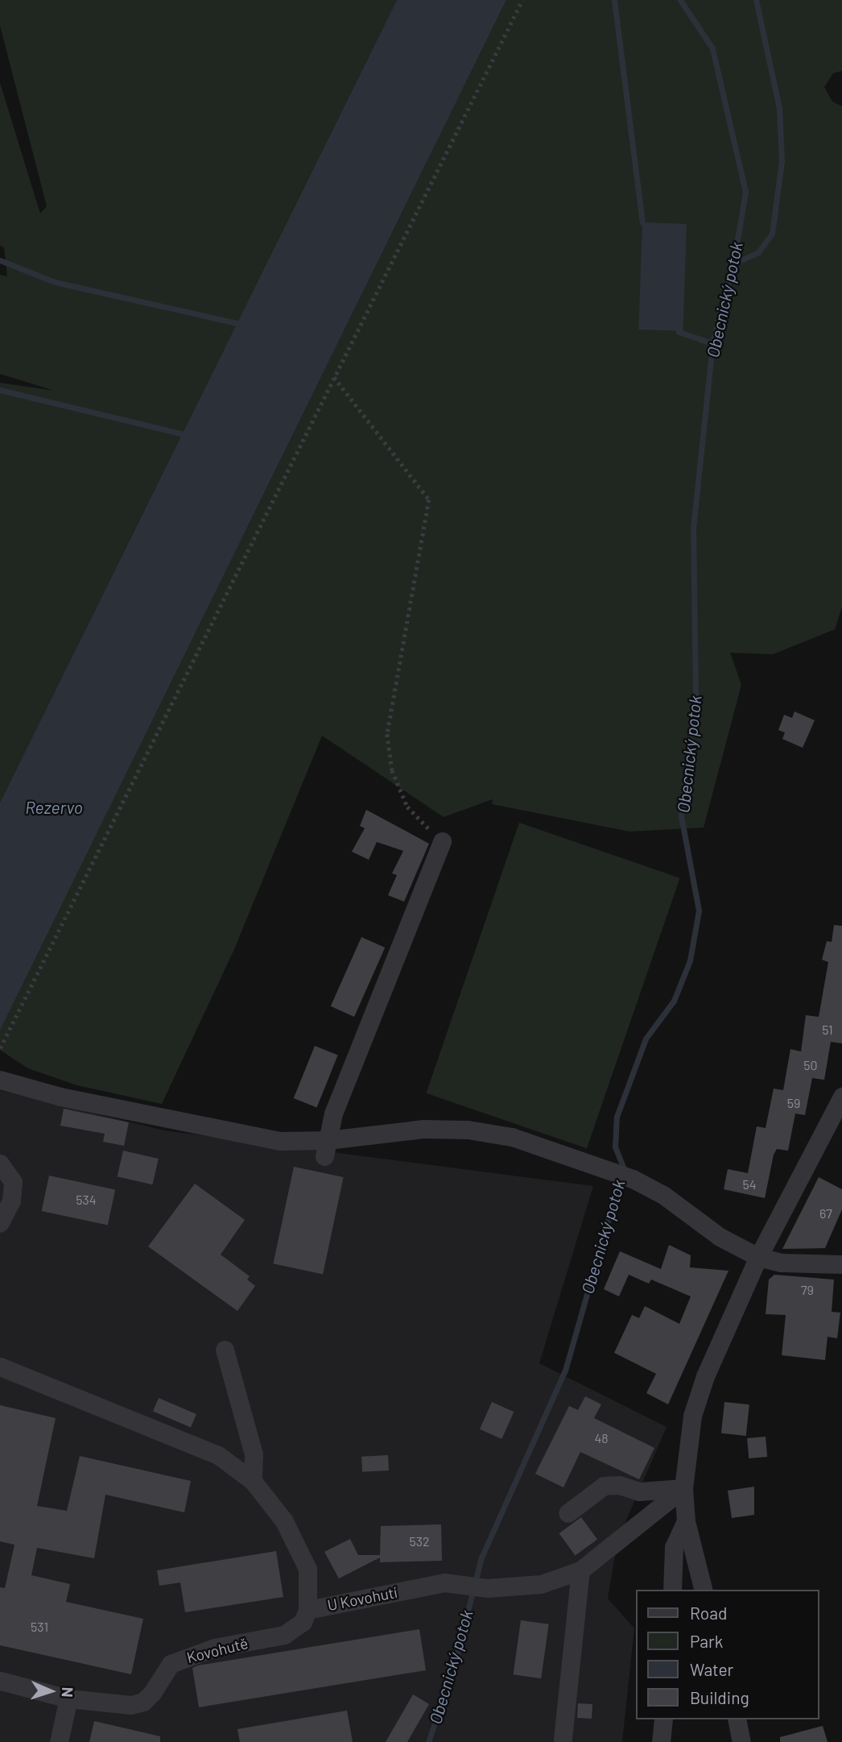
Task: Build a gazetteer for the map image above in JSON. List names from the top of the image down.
{
  "streets": {
    "street": ["U Kovohutí", "Kovohutě"]
  },
  "crossings": [
    ["U Kovohutí", "Kovohutě"]
  ],
  "water": ["Obecnický potok", "Rezervo"],
  "house_numbers": [
    "51",
    "50",
    "59",
    "54",
    "534",
    "67",
    "79",
    "48",
    "532",
    "531"
  ],
  "legend": [
    "Road",
    "Park",
    "Water",
    "Building"
  ],
  "north": "right"
}
